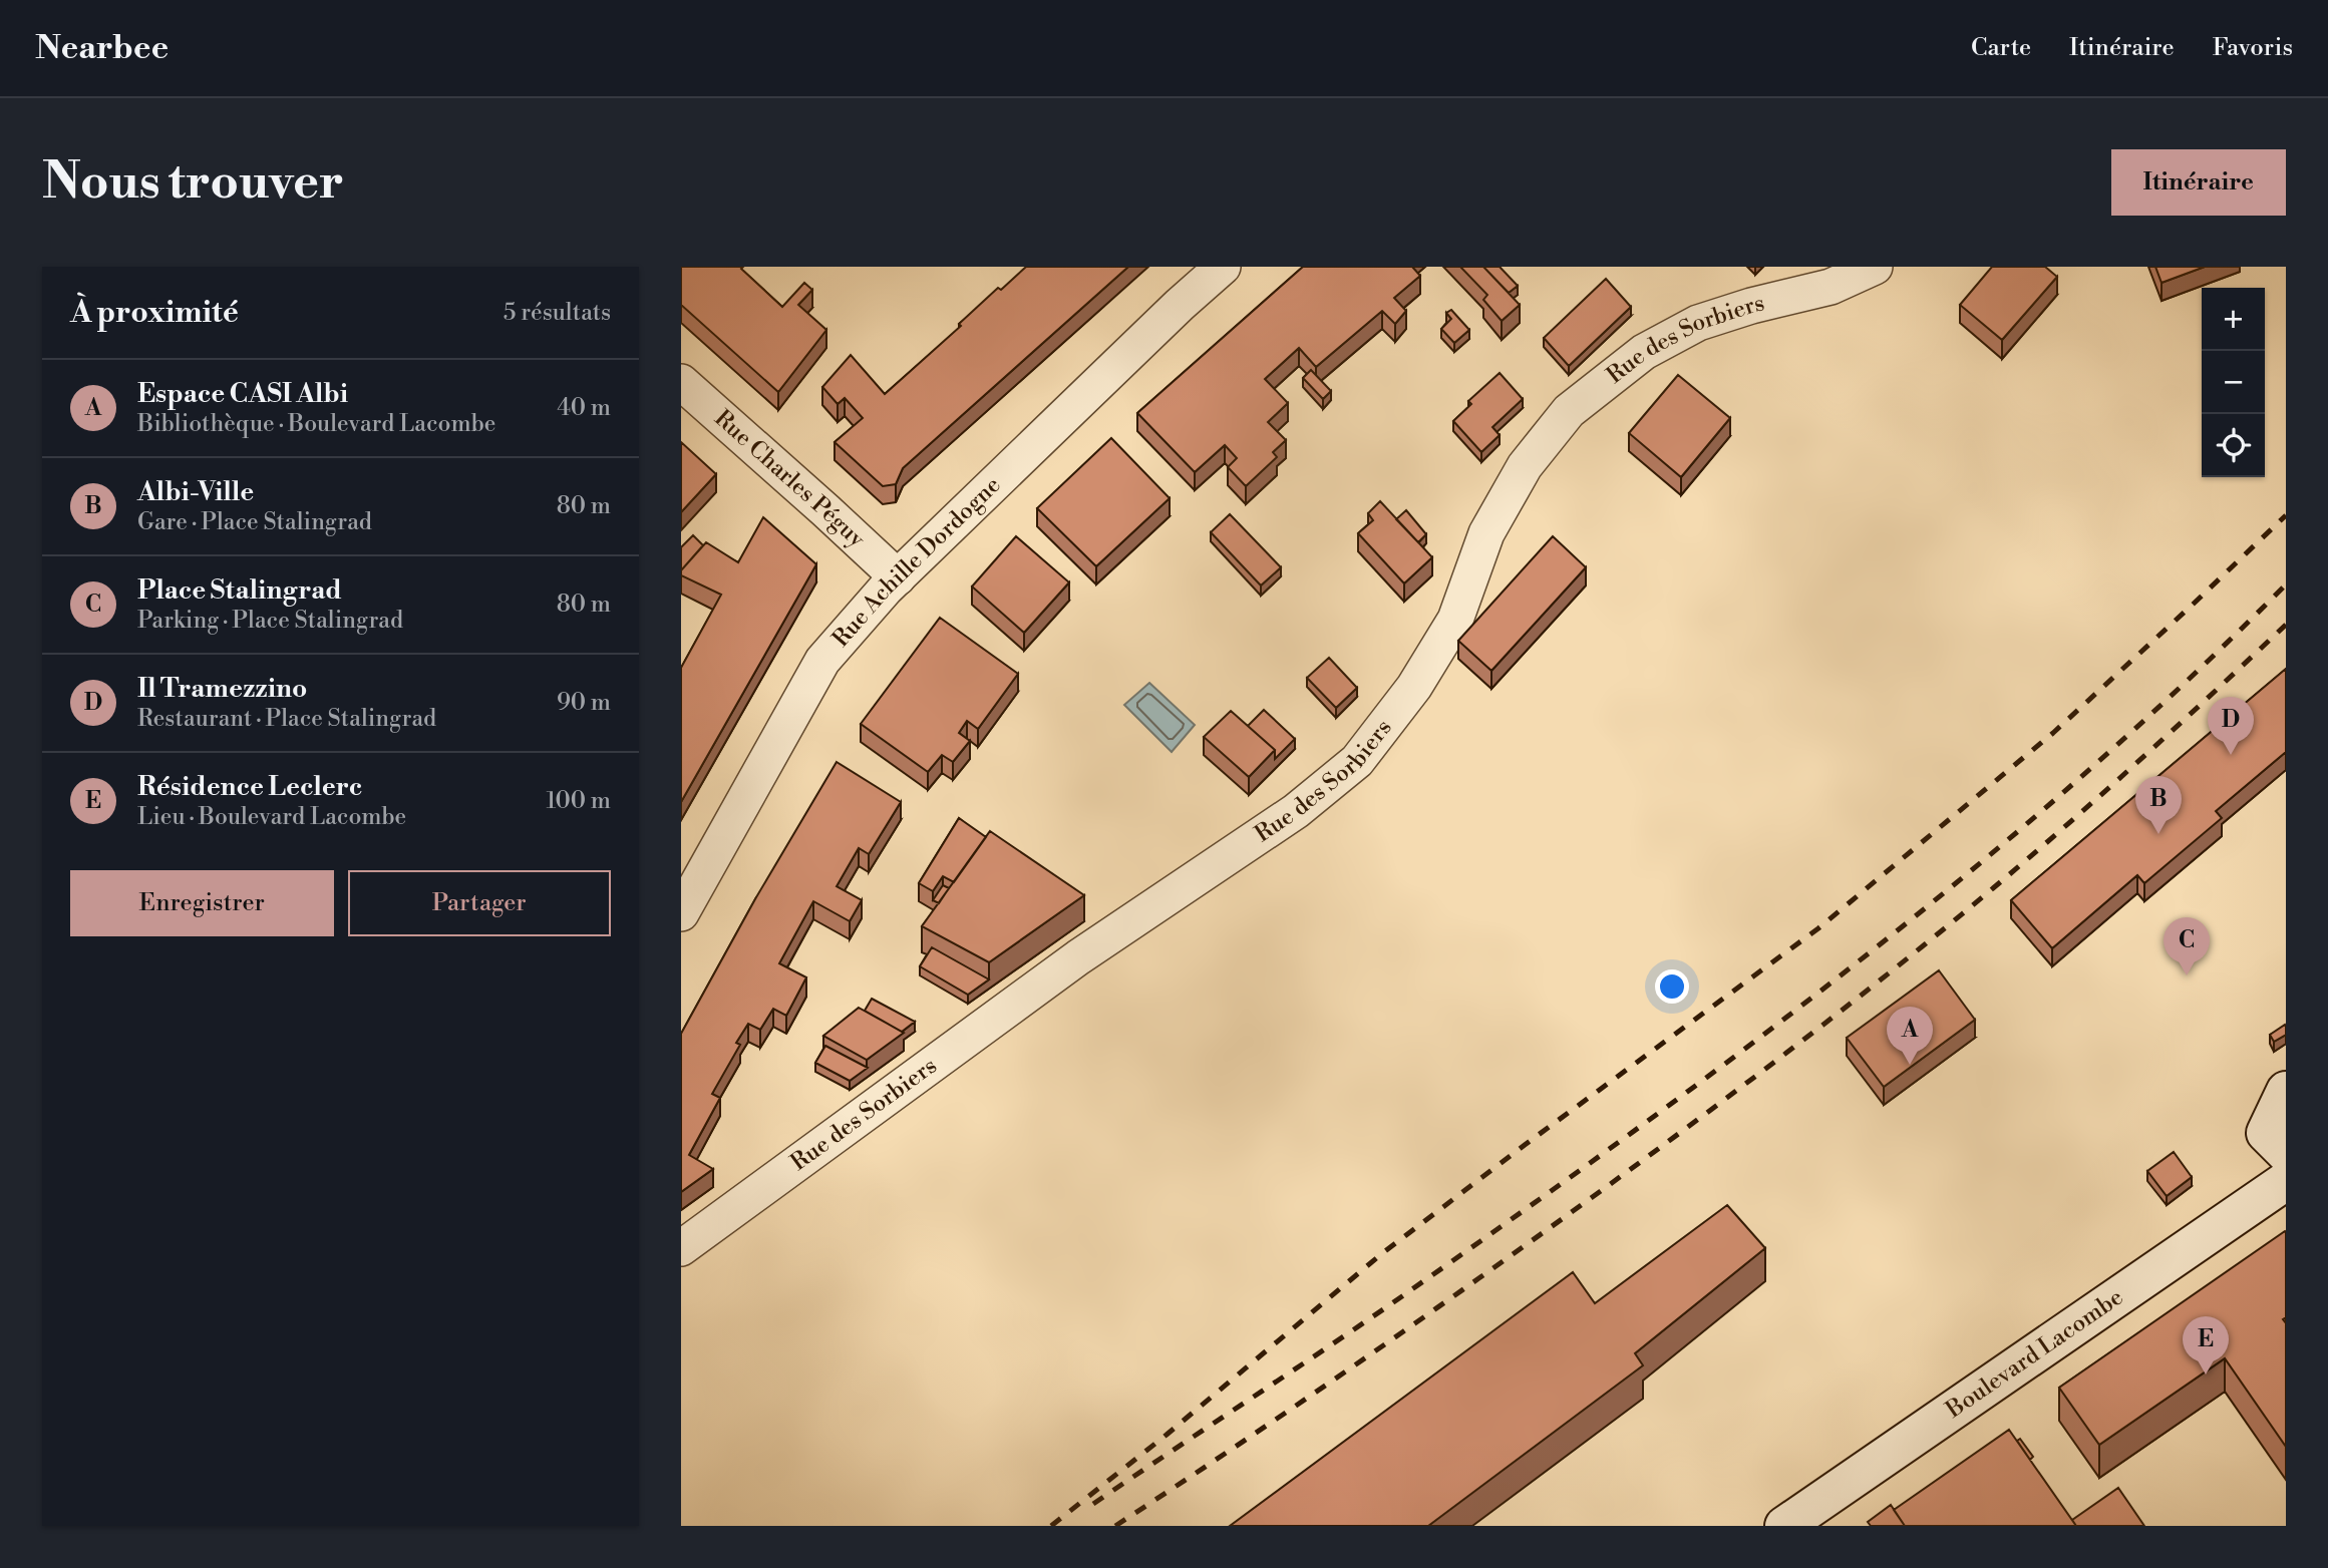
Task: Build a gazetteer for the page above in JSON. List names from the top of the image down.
{
  "streets": {
    "main road": ["Boulevard Lacombe"],
    "street": ["Rue des Sorbiers", "Rue Charles Péguy", "Rue Achille Dordogne"]
  },
  "crossings": [
    ["Rue Charles Péguy", "Rue Achille Dordogne"]
  ],
  "page": {
    "header": "Nearbee",
    "nav": ["Carte", "Itinéraire", "Favoris"],
    "buttons": [
      "Itinéraire",
      ["Enregistrer", "Partager"]
    ],
    "title": "Nous trouver",
    "heading": ["À proximité", "5 résultats"],
    "map_buttons": ["+", "−"],
    "list": [
      {
        "mark": "A",
        "name": "Espace CASI Albi",
        "note": "Bibliothèque · Boulevard Lacombe",
        "value": "40 m"
      },
      {
        "mark": "B",
        "name": "Albi-Ville",
        "note": "Gare · Place Stalingrad",
        "value": "80 m"
      },
      {
        "mark": "C",
        "name": "Place Stalingrad",
        "note": "Parking · Place Stalingrad",
        "value": "80 m"
      },
      {
        "mark": "D",
        "name": "Il Tramezzino",
        "note": "Restaurant · Place Stalingrad",
        "value": "90 m"
      },
      {
        "mark": "E",
        "name": "Résidence Leclerc",
        "note": "Lieu · Boulevard Lacombe",
        "value": "100 m"
      }
    ],
    "pins": [
      "D",
      "B",
      "C",
      "A",
      "E"
    ]
  }
}
